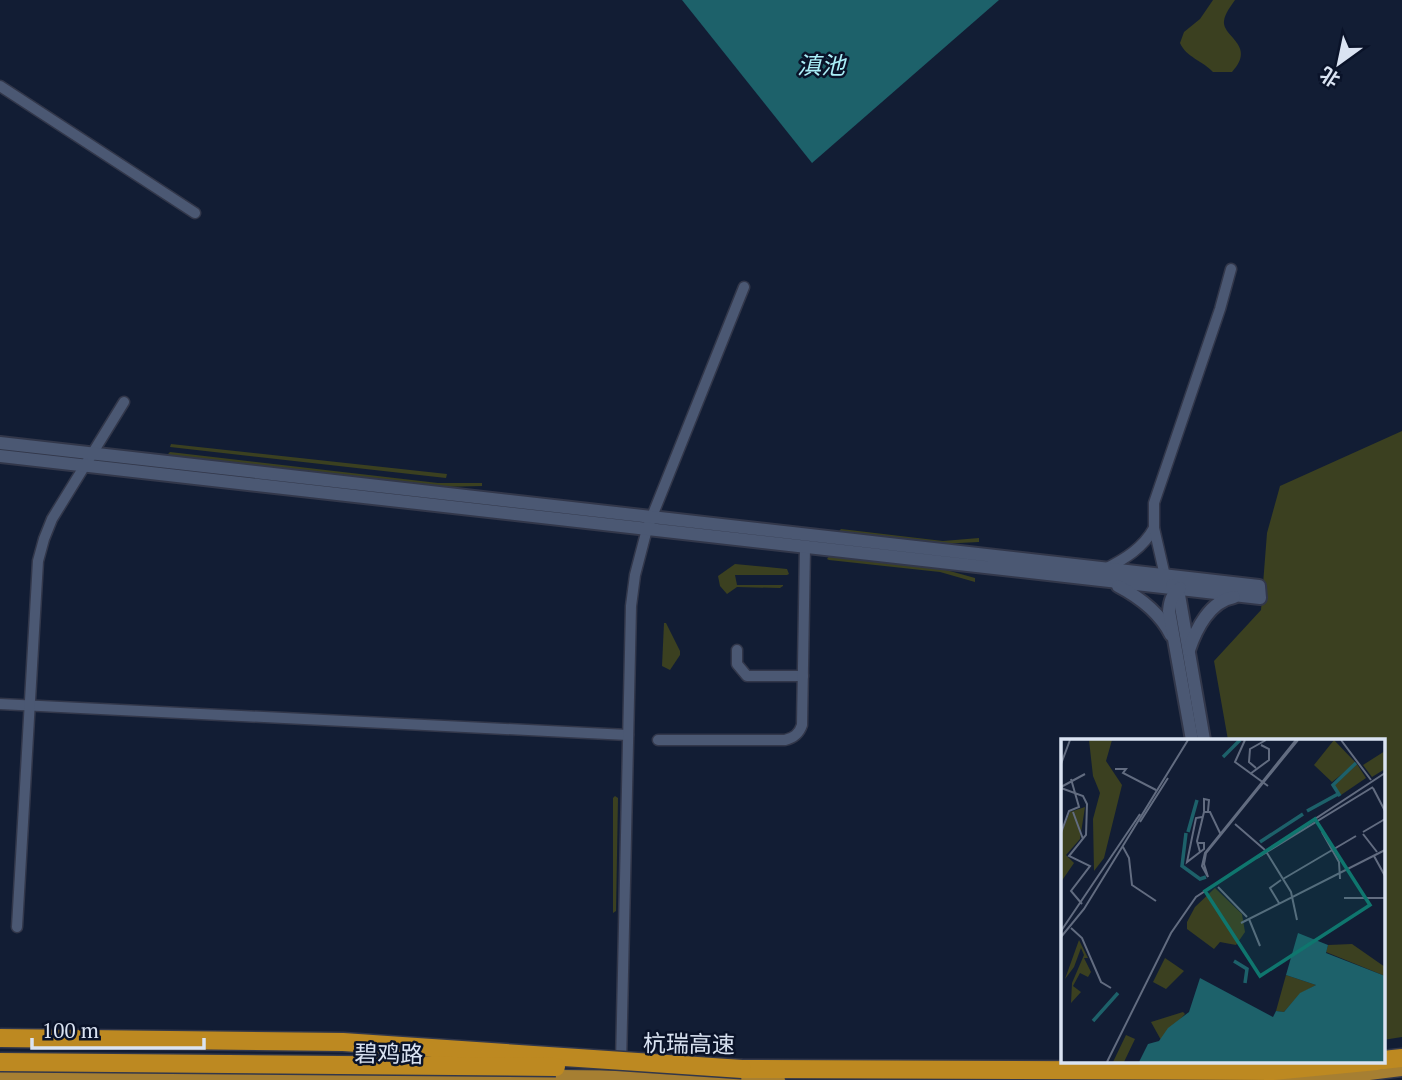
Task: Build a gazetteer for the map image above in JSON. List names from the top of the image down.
{
  "streets": {
    "highway": ["杭瑞高速", "碧鸡路"]
  },
  "water": ["滇池"],
  "scale_bar": "100 m",
  "north": "bottom left"
}
